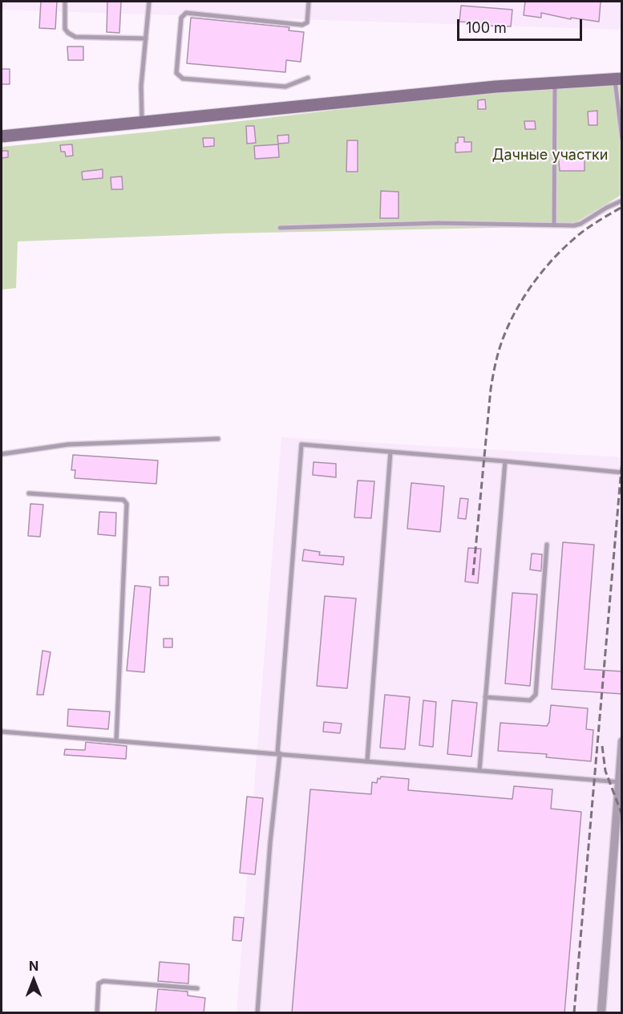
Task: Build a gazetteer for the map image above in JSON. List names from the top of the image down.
{
  "parks": ["Дачные участки"],
  "scale_bar": "100 m",
  "north": "top"
}
